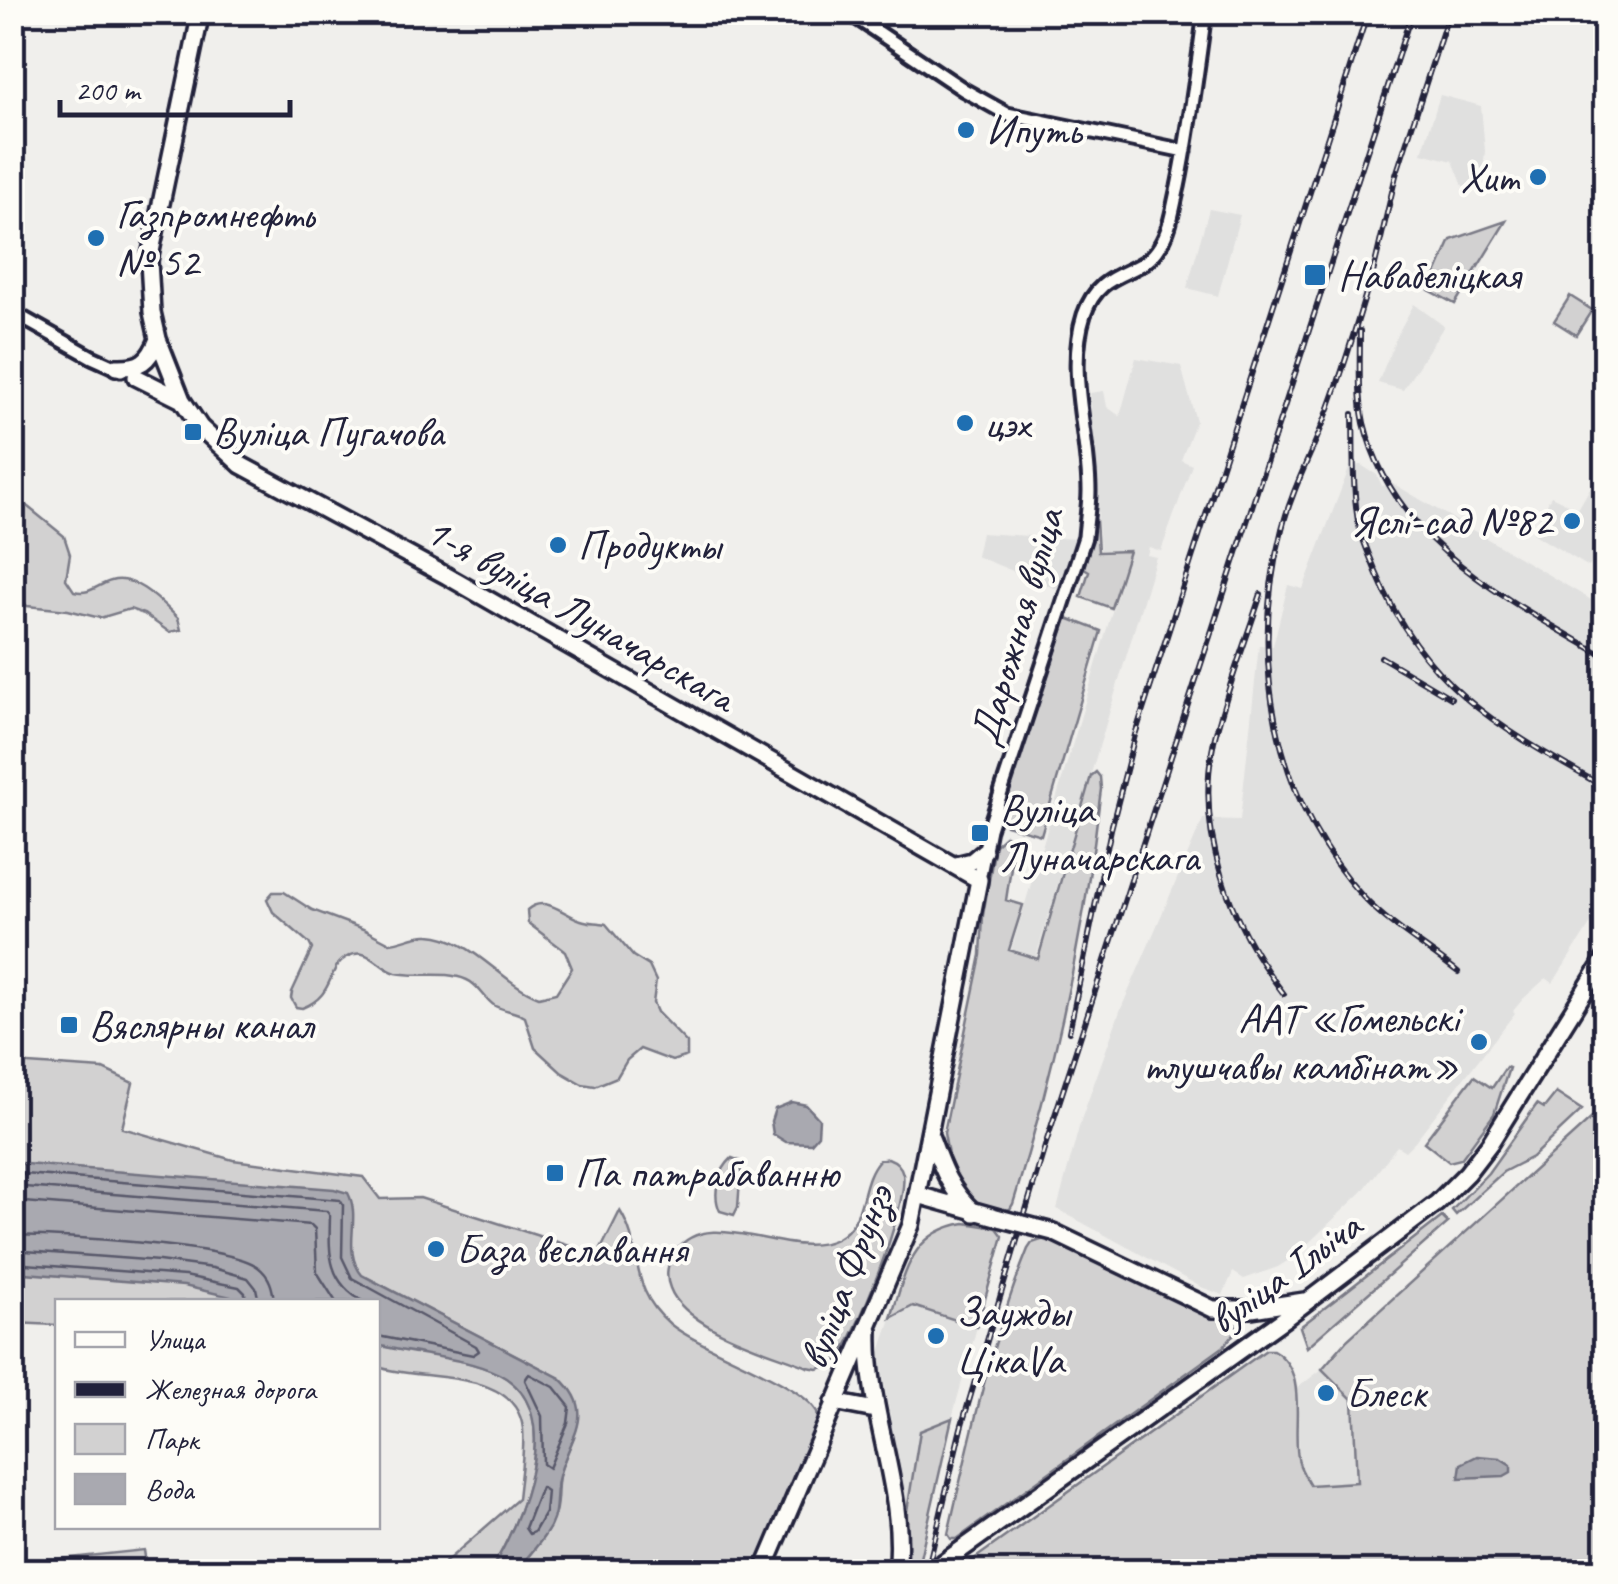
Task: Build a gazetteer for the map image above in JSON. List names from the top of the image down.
{
  "streets": {
    "main road": ["1-я вуліца Луначарскага", "вуліца Ільіча", "вуліца Фрунзэ"],
    "street": ["Дарожная вуліца"]
  },
  "crossings": [
    ["1-я вуліца Луначарскага", "Дарожная вуліца"],
    ["1-я вуліца Луначарскага", "вуліца Фрунзэ"],
    ["Дарожная вуліца", "вуліца Фрунзэ"]
  ],
  "places": {
    "other": [
      "Ипуть",
      "Хит",
      "Газпромнефть № 52",
      "цэх",
      "Яслі-сад №82",
      "Продукты",
      "ААТ «Гомельскі тлушчавы камбінат»",
      "База веславання",
      "Заужды ЦікаVа",
      "Блеск"
    ],
    "transit": [
      "Навабеліцкая",
      "Вуліца Пугачова",
      "Вуліца Луначарскага",
      "Вяслярны канал",
      "Па патрабаванню"
    ]
  },
  "legend": [
    "Улица",
    "Железная дорога",
    "Парк",
    "Вода"
  ],
  "scale_bar": "200 m"
}
